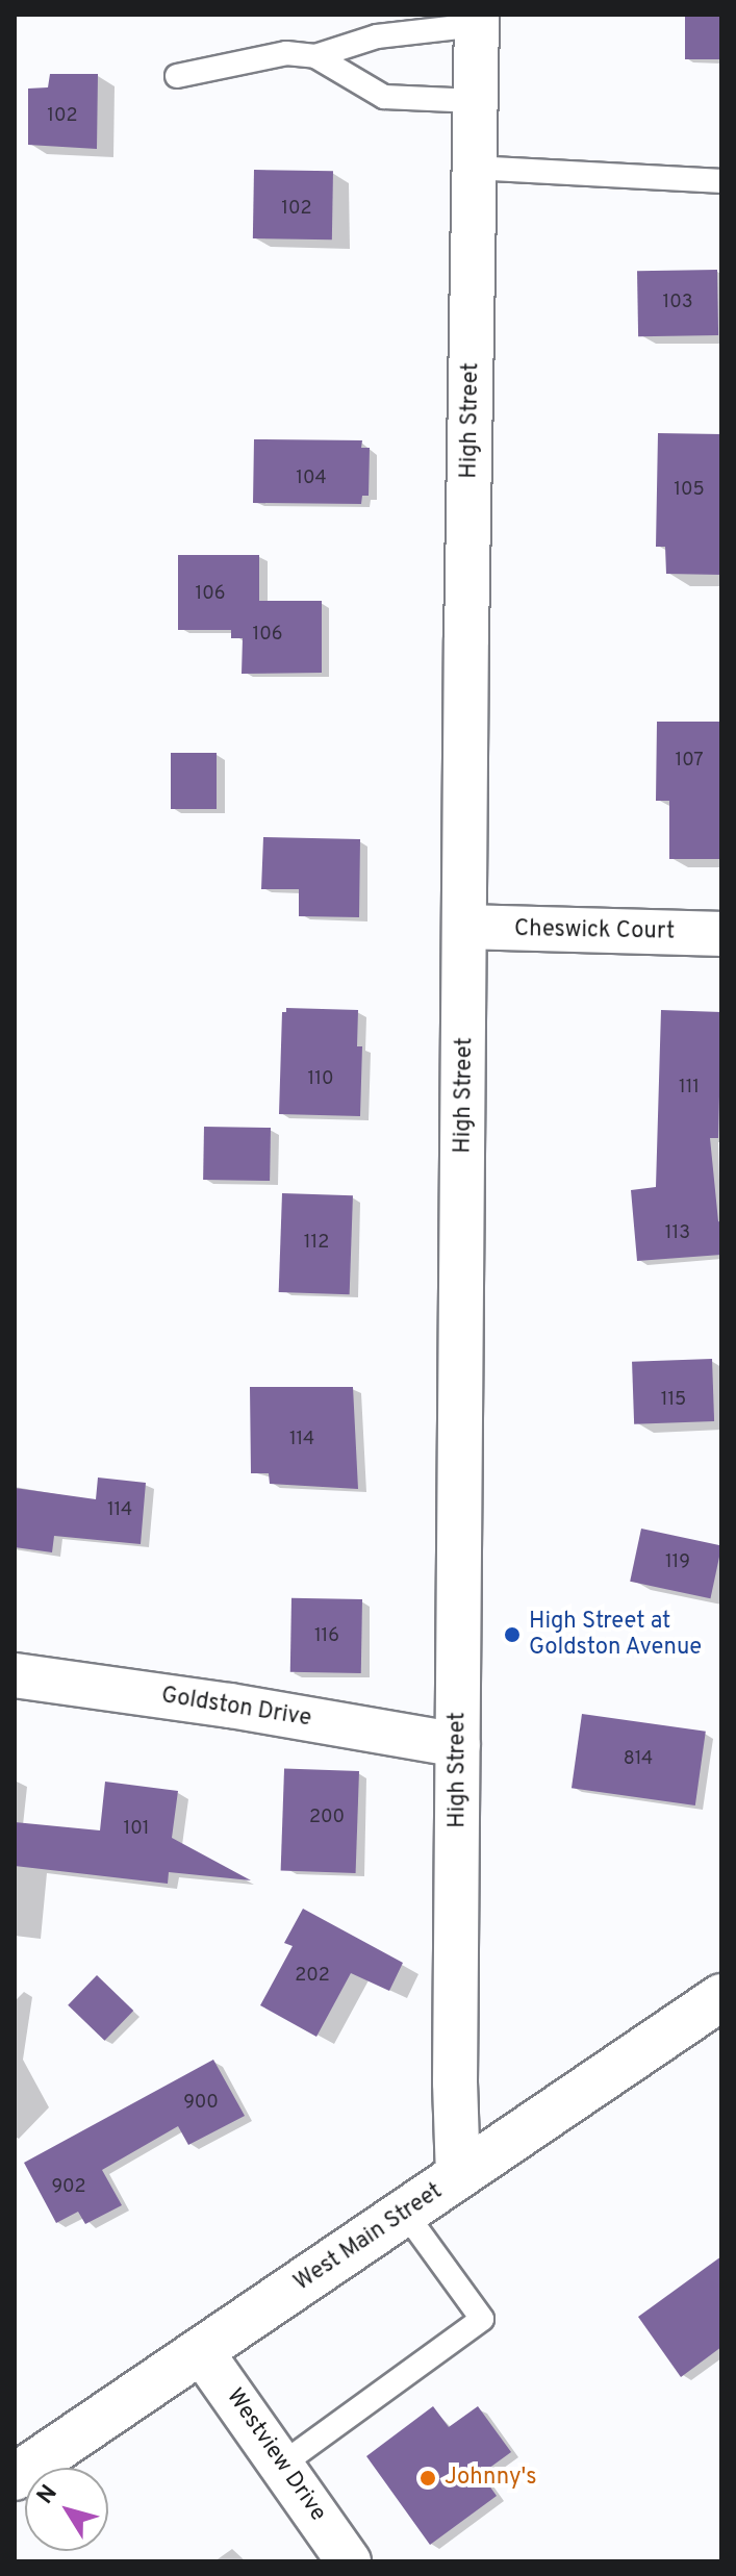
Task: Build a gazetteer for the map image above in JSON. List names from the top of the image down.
{
  "streets": {
    "main road": ["West Main Street"],
    "street": [
      "High Street",
      "Cheswick Court",
      "Goldston Drive",
      "Westview Drive"
    ]
  },
  "crossings": [
    ["High Street", "Cheswick Court"],
    ["High Street", "Goldston Drive"],
    ["High Street", "West Main Street"],
    ["West Main Street", "Westview Drive"]
  ],
  "places": ["High Street at Goldston Avenue", "Johnny's"],
  "house_numbers": [
    "102",
    "102",
    "103",
    "104",
    "105",
    "106",
    "106",
    "107",
    "110",
    "111",
    "113",
    "112",
    "115",
    "114",
    "114",
    "119",
    "116",
    "814",
    "200",
    "101",
    "202",
    "900",
    "902"
  ],
  "north": "top left"
}
